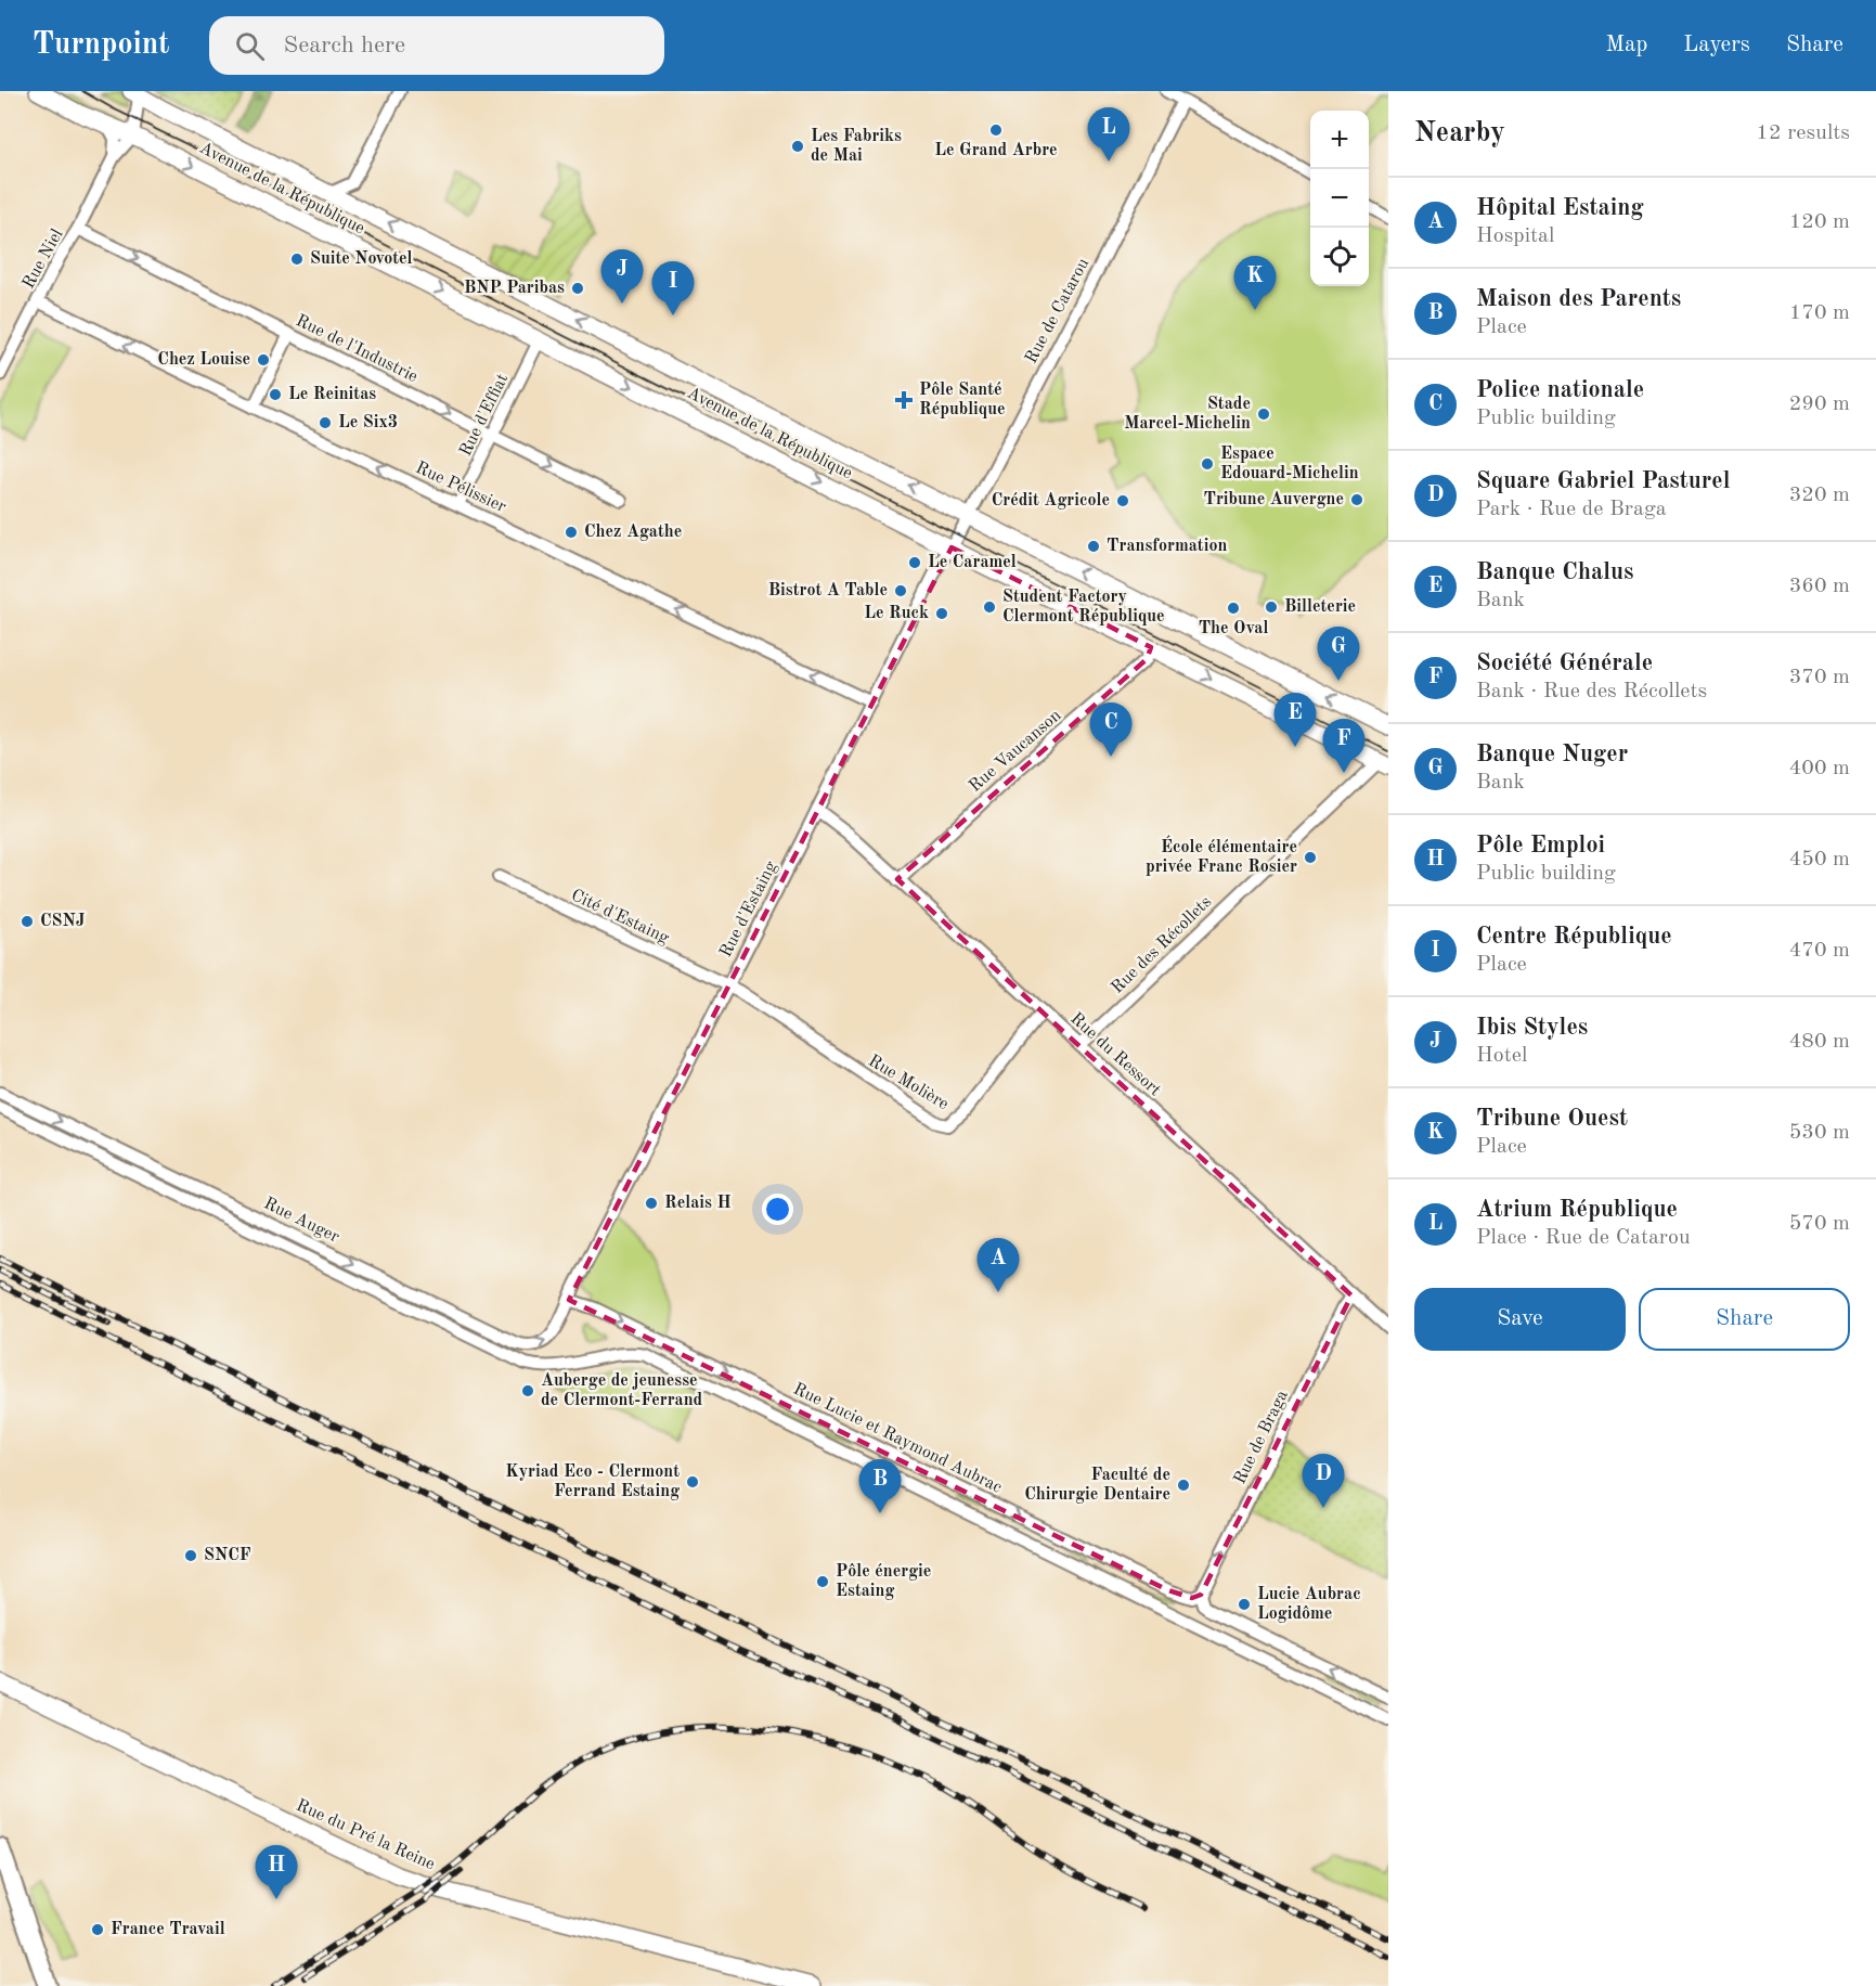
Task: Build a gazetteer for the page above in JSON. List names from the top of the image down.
{
  "streets": {
    "main road": ["Avenue de la République", "Rue du Pré la Reine"],
    "street": [
      "Rue Niel",
      "Rue de Catarou",
      "Rue de l'Industrie",
      "Rue d'Effiat",
      "Rue Pélissier",
      "Rue Vaucanson",
      "Rue d'Estaing",
      "Cité d'Estaing",
      "Rue des Récollets",
      "Rue du Ressort",
      "Rue Molière",
      "Rue Auger",
      "Rue de Braga",
      "Rue Lucie et Raymond Aubrac"
    ]
  },
  "crossings": [
    ["Avenue de la République", "Rue Niel"],
    ["Avenue de la République", "Rue de Catarou"],
    ["Avenue de la République", "Rue d'Effiat"],
    ["Avenue de la République", "Rue Vaucanson"],
    ["Avenue de la République", "Rue d'Estaing"],
    ["Avenue de la République", "Rue des Récollets"],
    ["Rue Niel", "Rue de l'Industrie"],
    ["Rue Niel", "Rue Pélissier"],
    ["Rue de Catarou", "Rue d'Estaing"],
    ["Rue de l'Industrie", "Rue d'Effiat"],
    ["Rue d'Effiat", "Rue Pélissier"],
    ["Rue Pélissier", "Rue d'Estaing"],
    ["Rue Vaucanson", "Rue du Ressort"],
    ["Rue d'Estaing", "Cité d'Estaing"],
    ["Rue d'Estaing", "Rue du Ressort"],
    ["Rue d'Estaing", "Rue Molière"],
    ["Rue d'Estaing", "Rue Auger"],
    ["Rue d'Estaing", "Rue Lucie et Raymond Aubrac"],
    ["Cité d'Estaing", "Rue Molière"],
    ["Rue des Récollets", "Rue du Ressort"],
    ["Rue du Ressort", "Rue Molière"],
    ["Rue du Ressort", "Rue de Braga"],
    ["Rue Auger", "Rue Lucie et Raymond Aubrac"],
    ["Rue de Braga", "Rue Lucie et Raymond Aubrac"]
  ],
  "one_way": ["Rue de l'Industrie", "Rue Pélissier", "Rue de Braga"],
  "places": {
    "other": [
      "Le Grand Arbre",
      "Les Fabriks de Mai",
      "Suite Novotel",
      "BNP Paribas",
      "Chez Louise",
      "Le Reinitas",
      "Stade Marcel-Michelin",
      "Le Six3",
      "Espace Edouard-Michelin",
      "Tribune Auvergne",
      "Crédit Agricole",
      "Chez Agathe",
      "Transformation",
      "Le Caramel",
      "Bistrot A Table",
      "Student Factory Clermont République",
      "Billeterie",
      "The Oval",
      "Le Ruck",
      "École élémentaire privée Franc Rosier",
      "CSNJ",
      "Relais H",
      "Auberge de jeunesse de Clermont-Ferrand",
      "Kyriad Eco - Clermont Ferrand Estaing",
      "Faculté de Chirurgie Dentaire",
      "SNCF",
      "Pôle énergie Estaing",
      "Lucie Aubrac Logidôme",
      "France Travail"
    ],
    "health": ["Pôle Santé République"]
  },
  "page": {
    "header": "Turnpoint",
    "search": "Search here",
    "nav": ["Map", "Layers", "Share"],
    "heading": ["Nearby", "12 results"],
    "pins": [
      "L",
      "J",
      "K",
      "I",
      "G",
      "E",
      "C",
      "F",
      "A",
      "D",
      "B",
      "H"
    ],
    "map_buttons": ["+", "−"],
    "list": [
      {
        "mark": "A",
        "name": "Hôpital Estaing",
        "note": "Hospital",
        "value": "120 m"
      },
      {
        "mark": "B",
        "name": "Maison des Parents",
        "note": "Place",
        "value": "170 m"
      },
      {
        "mark": "C",
        "name": "Police nationale",
        "note": "Public building",
        "value": "290 m"
      },
      {
        "mark": "D",
        "name": "Square Gabriel Pasturel",
        "note": "Park · Rue de Braga",
        "value": "320 m"
      },
      {
        "mark": "E",
        "name": "Banque Chalus",
        "note": "Bank",
        "value": "360 m"
      },
      {
        "mark": "F",
        "name": "Société Générale",
        "note": "Bank · Rue des Récollets",
        "value": "370 m"
      },
      {
        "mark": "G",
        "name": "Banque Nuger",
        "note": "Bank",
        "value": "400 m"
      },
      {
        "mark": "H",
        "name": "Pôle Emploi",
        "note": "Public building",
        "value": "450 m"
      },
      {
        "mark": "I",
        "name": "Centre République",
        "note": "Place",
        "value": "470 m"
      },
      {
        "mark": "J",
        "name": "Ibis Styles",
        "note": "Hotel",
        "value": "480 m"
      },
      {
        "mark": "K",
        "name": "Tribune Ouest",
        "note": "Place",
        "value": "530 m"
      },
      {
        "mark": "L",
        "name": "Atrium République",
        "note": "Place · Rue de Catarou",
        "value": "570 m"
      }
    ],
    "buttons": ["Save", "Share"]
  }
}
